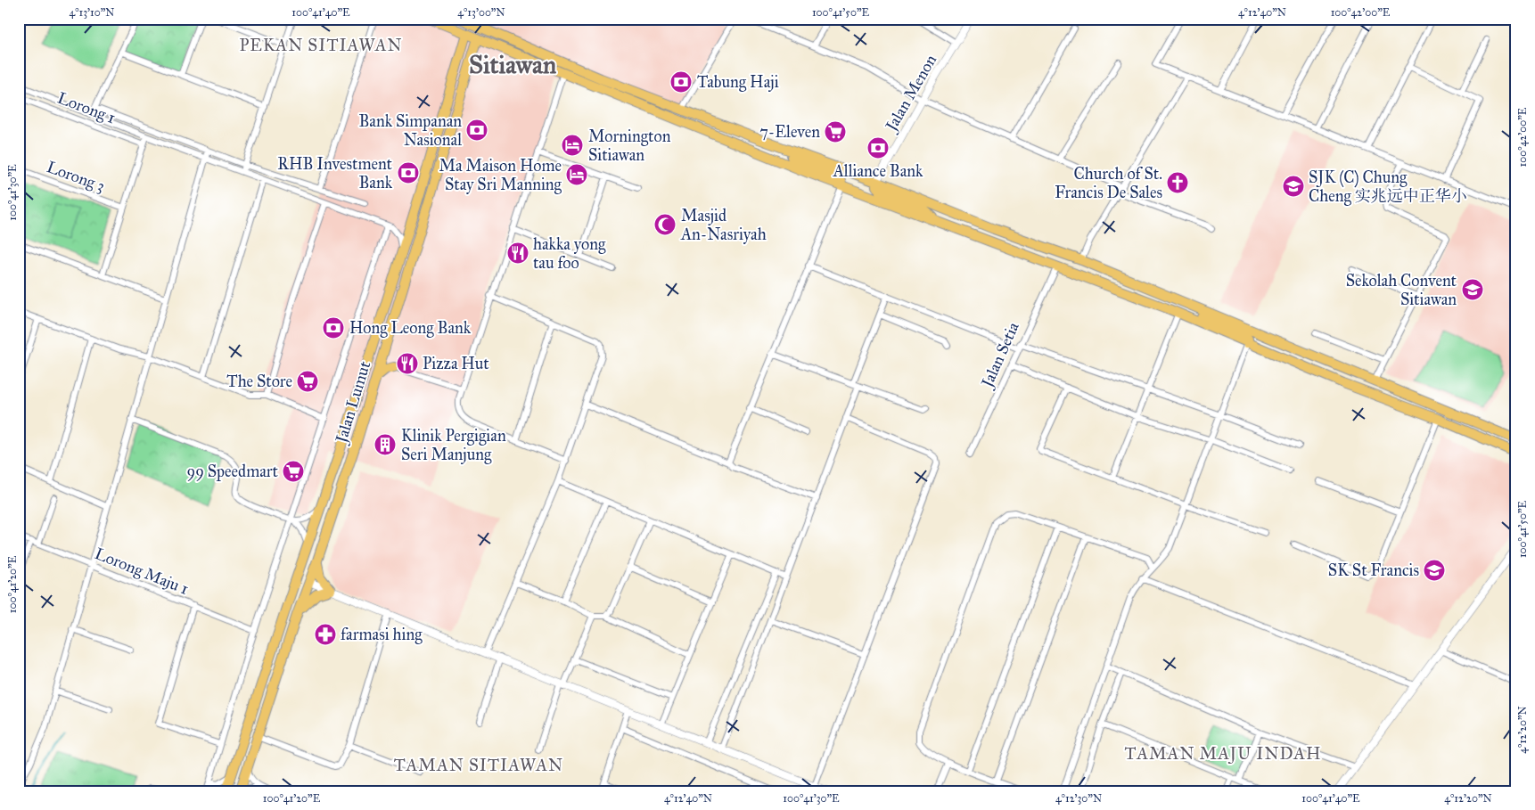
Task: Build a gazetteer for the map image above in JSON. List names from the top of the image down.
{
  "streets": {
    "main road": ["Jalan Lumut"],
    "street": [
      "Jalan Menon",
      "Lorong 1",
      "Lorong 3",
      "Jalan Setia",
      "Lorong Maju 1"
    ]
  },
  "districts": [
    "PEKAN SITIAWAN",
    "Sitiawan",
    "TAMAN MAJU INDAH",
    "TAMAN SITIAWAN"
  ],
  "places": {
    "bank": [
      "Tabung Haji",
      "Bank Simpanan Nasional",
      "Alliance Bank",
      "RHB Investment Bank",
      "Hong Leong Bank"
    ],
    "supermarket": ["7-Eleven", "The Store", "99 Speedmart"],
    "hotel": ["Mornington Sitiawan", "Ma Maison Home Stay Sri Manning"],
    "church": ["Church of St. Francis De Sales"],
    "school or university": ["SJK (C) Chung Cheng 实兆远中正华小", "Sekolah Convent Sitiawan", "SK St Francis"],
    "mosque": ["Masjid An-Nasriyah"],
    "restaurant": ["hakka yong tau foo", "Pizza Hut"],
    "building": ["Klinik Pergigian Seri Manjung"],
    "pharmacy": ["farmasi hing"]
  },
  "coordinates": [
    "4°13'10\"N",
    "100°41'40\"E",
    "4°13'00\"N",
    "100°41'50\"E",
    "4°12'40\"N",
    "100°42'00\"E",
    "100°41'30\"E",
    "100°41'20\"E",
    "4°12'20\"N",
    "4°12'30\"N"
  ]
}
